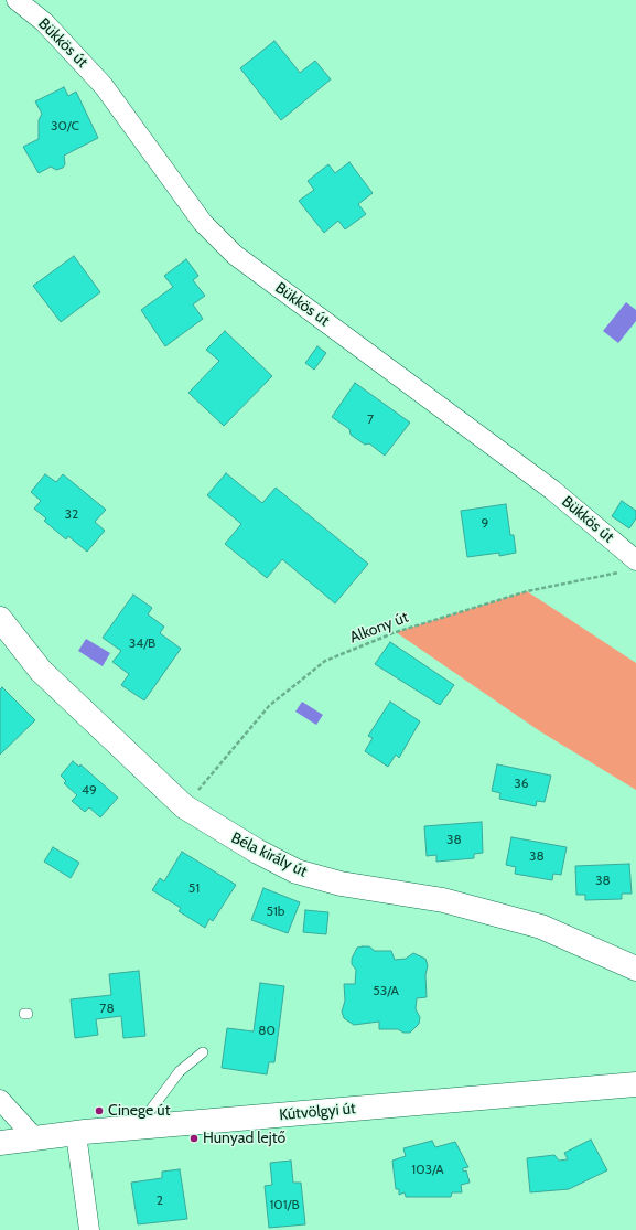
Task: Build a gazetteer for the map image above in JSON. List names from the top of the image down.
{
  "streets": {
    "street": ["Bükkös út", "Béla király út", "Kútvölgyi út"],
    "path": ["Alkony út"]
  },
  "crossings": [
    ["Bükkös út", "Alkony út"],
    ["Alkony út", "Béla király út"]
  ],
  "places": ["Cinege út", "Hunyad lejtő"],
  "house_numbers": [
    "30/C",
    "7",
    "32",
    "9",
    "34/B",
    "36",
    "49",
    "38",
    "38",
    "38",
    "51",
    "51b",
    "53/A",
    "78",
    "80",
    "103/A",
    "2",
    "101/B"
  ]
}
